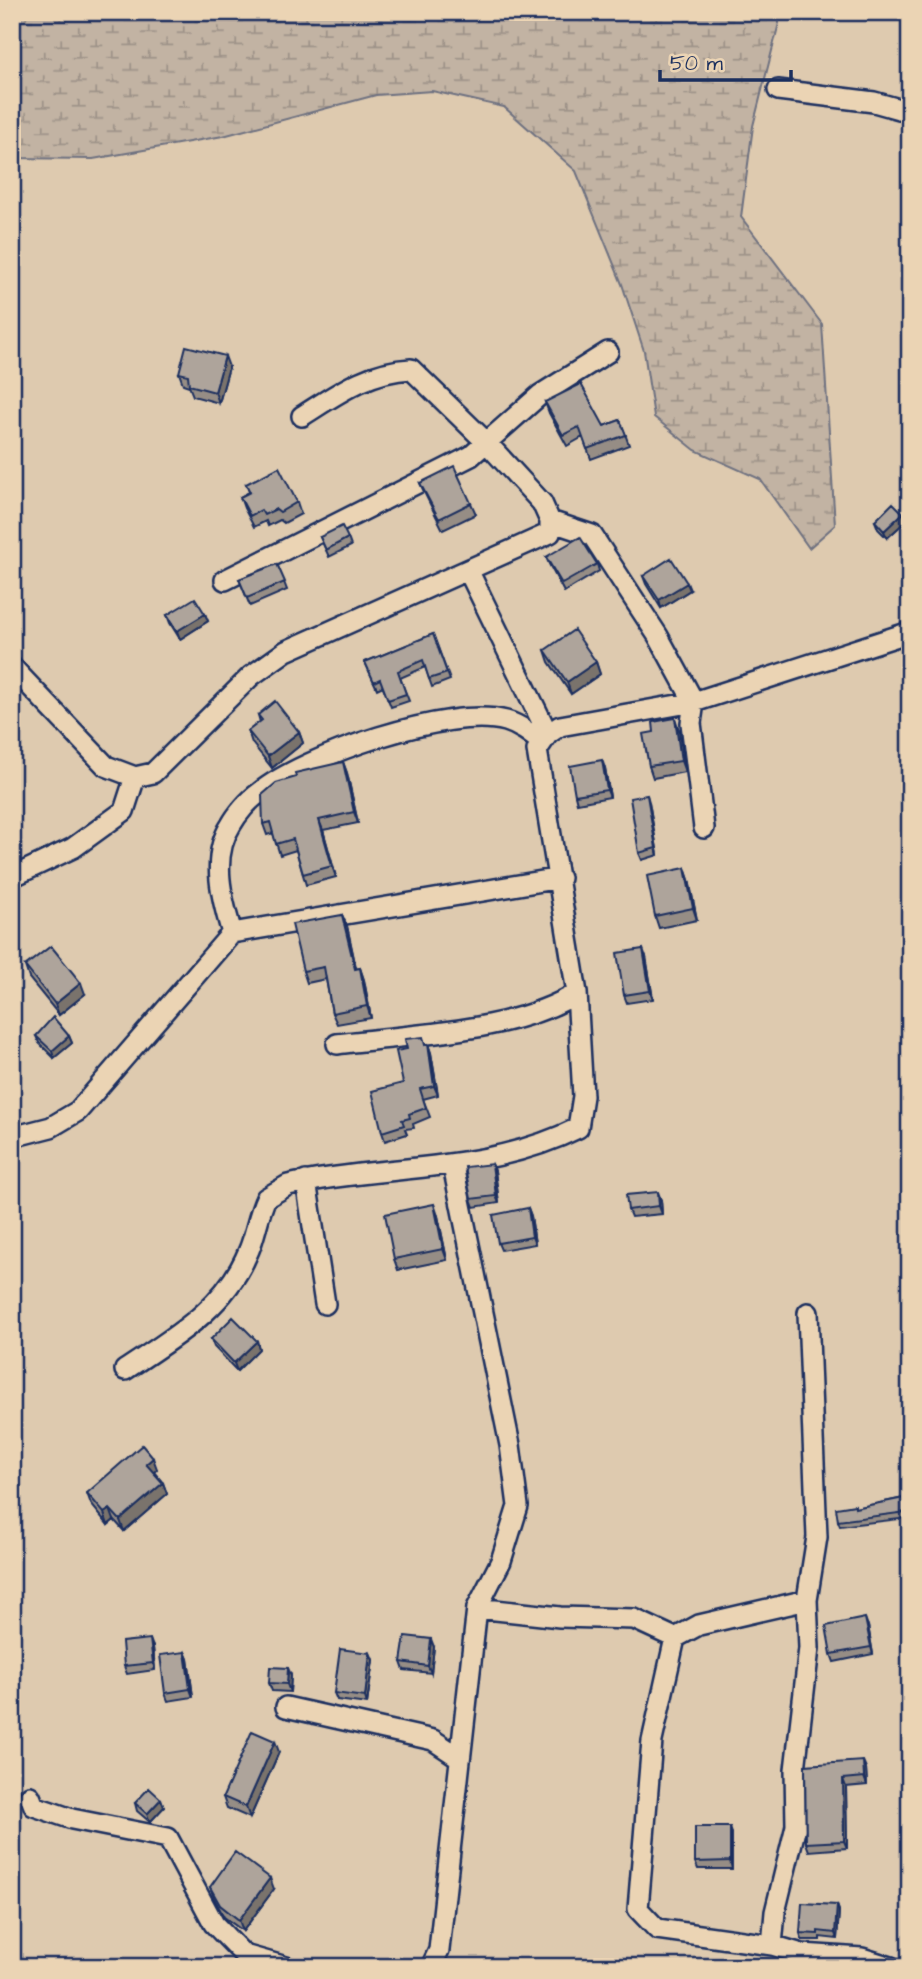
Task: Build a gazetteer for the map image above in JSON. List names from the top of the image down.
{
  "scale_bar": "50 m"
}
